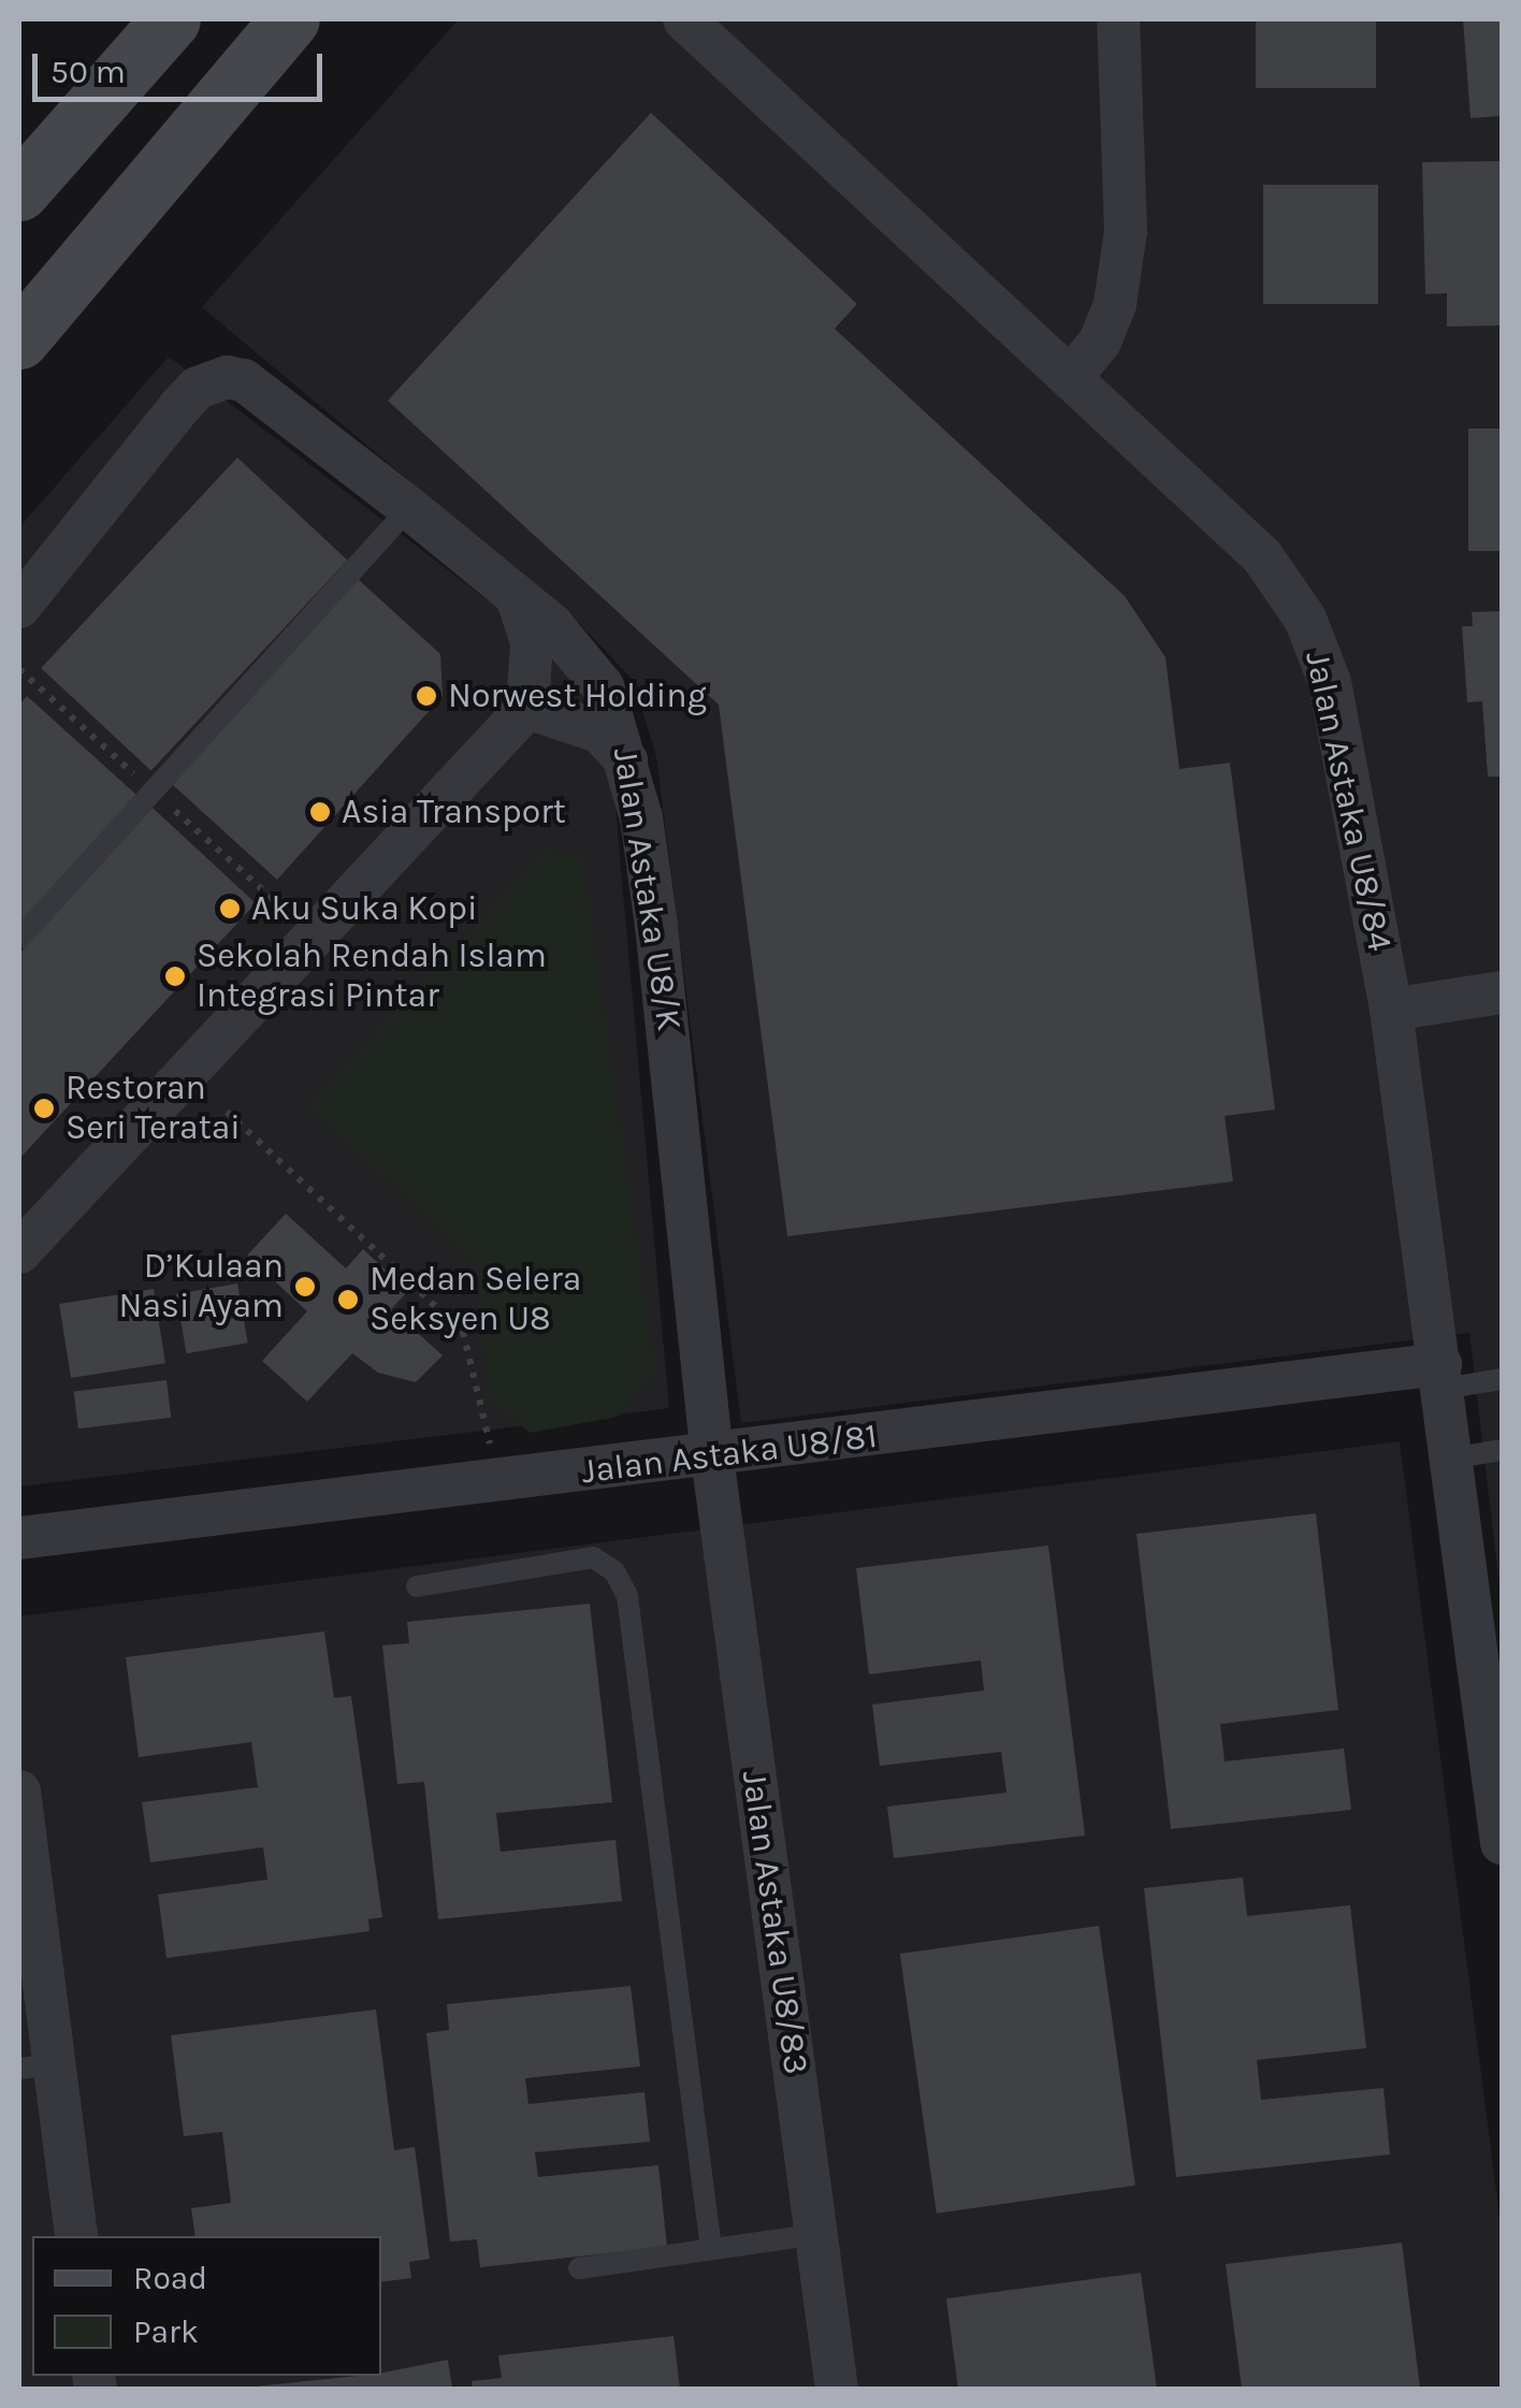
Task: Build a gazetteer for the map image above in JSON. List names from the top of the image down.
{
  "streets": {
    "street": [
      "Jalan Astaka U8/84",
      "Jalan Astaka U8/K",
      "Jalan Astaka U8/81",
      "Jalan Astaka U8/83"
    ]
  },
  "crossings": [
    ["Jalan Astaka U8/84", "Jalan Astaka U8/81"],
    ["Jalan Astaka U8/K", "Jalan Astaka U8/81"],
    ["Jalan Astaka U8/K", "Jalan Astaka U8/83"],
    ["Jalan Astaka U8/81", "Jalan Astaka U8/83"]
  ],
  "places": [
    "Norwest Holding",
    "Asia Transport",
    "Aku Suka Kopi",
    "Sekolah Rendah Islam Integrasi Pintar",
    "Restoran Seri Teratai",
    "D’Kulaan Nasi Ayam",
    "Medan Selera Seksyen U8"
  ],
  "legend": ["Road", "Park"],
  "scale_bar": "50 m"
}
